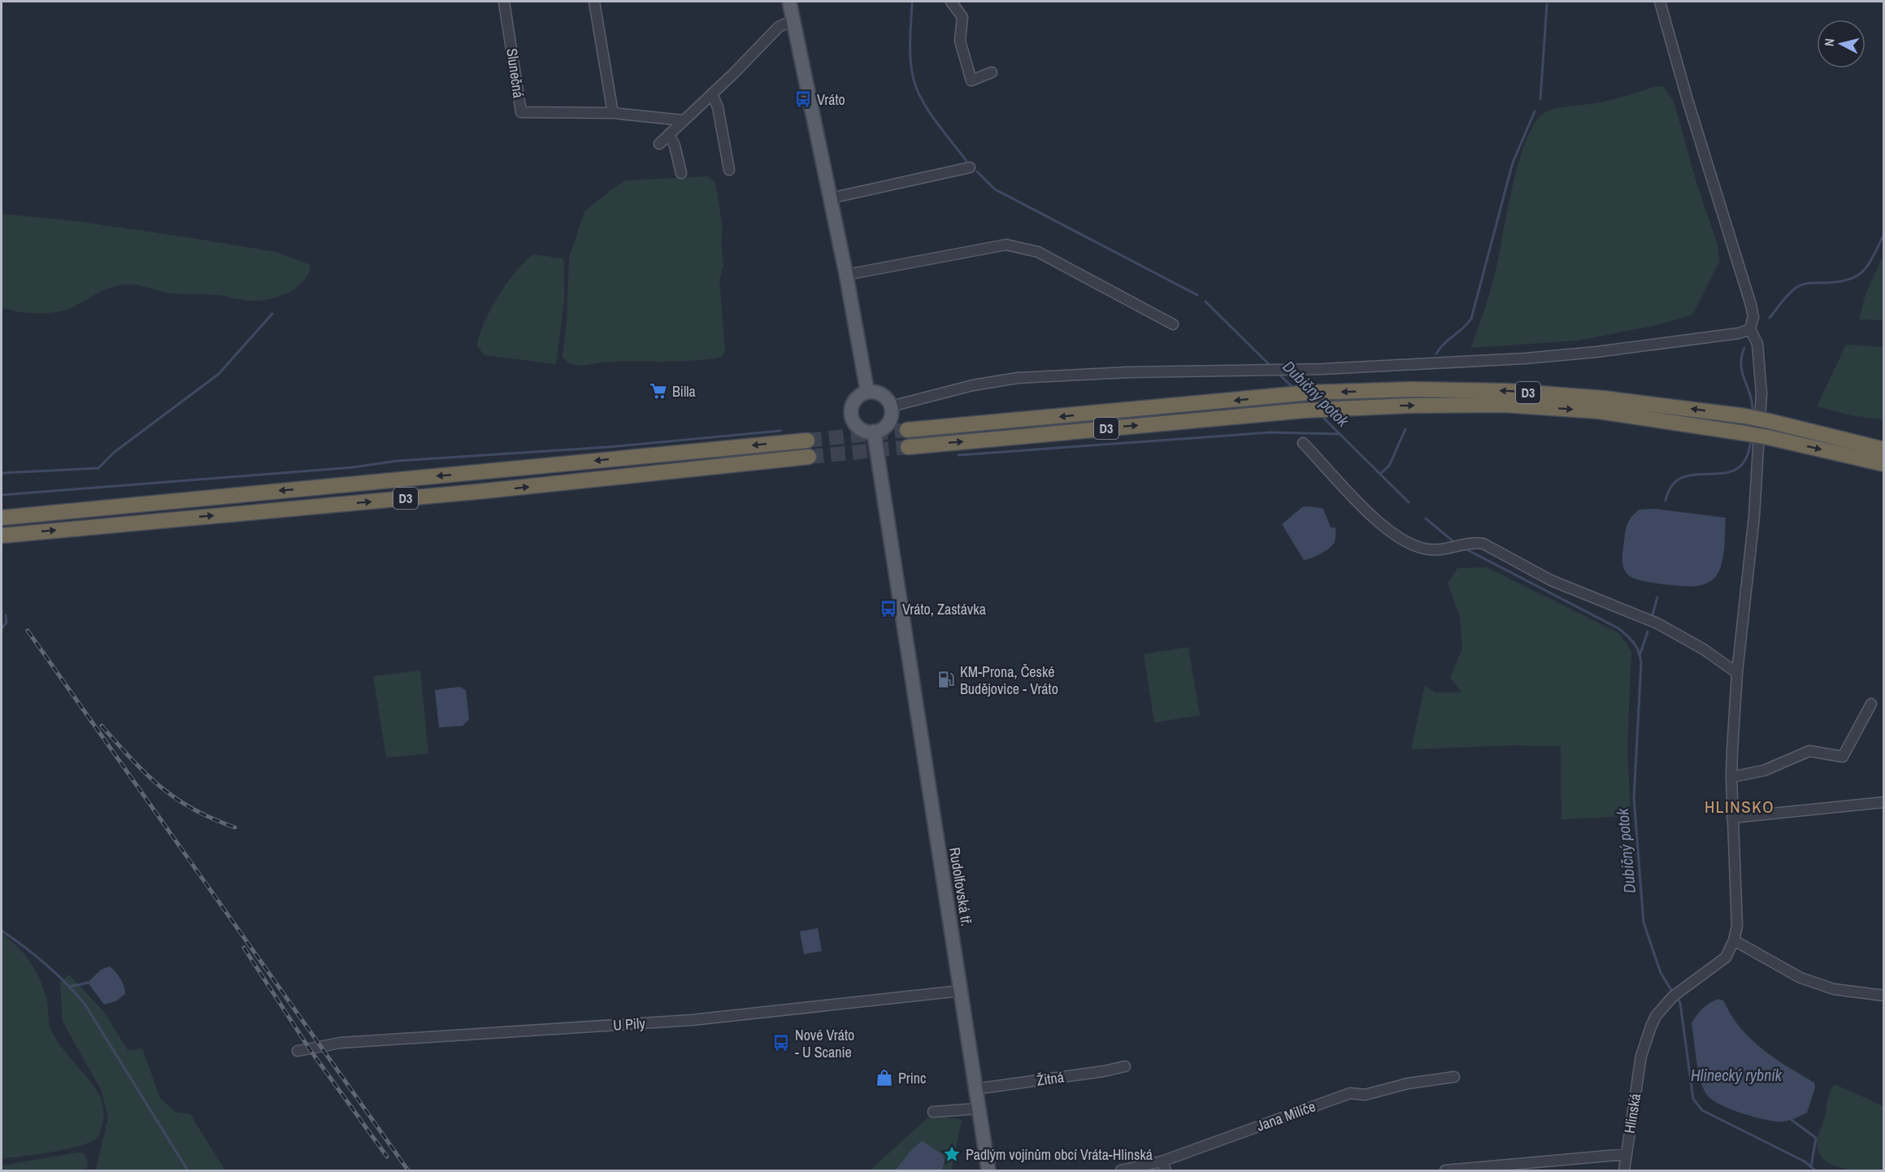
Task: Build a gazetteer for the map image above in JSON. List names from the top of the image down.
{
  "streets": {
    "highway": ["D3"],
    "main road": ["Rudolfovská tř."],
    "street": [
      "Slunečná",
      "U Pily",
      "Žitná",
      "Hlinská",
      "Jana Milíče"
    ]
  },
  "crossings": [
    ["Rudolfovská tř.", "U Pily"],
    ["Rudolfovská tř.", "Žitná"]
  ],
  "districts": ["HLINSKO"],
  "water": ["Dubičný potok", "Hlinecký rybník"],
  "places": {
    "bus stop": ["Vráto", "Vráto, Zastávka", "Nové Vráto - U Scanie"],
    "supermarket": ["Billa"],
    "fuel station": ["KM-Prona, České Budějovice - Vráto"],
    "shop": ["Princ"],
    "place": ["Padlým vojínům obcí Vráta-Hlinská"]
  },
  "north": "left"
}
